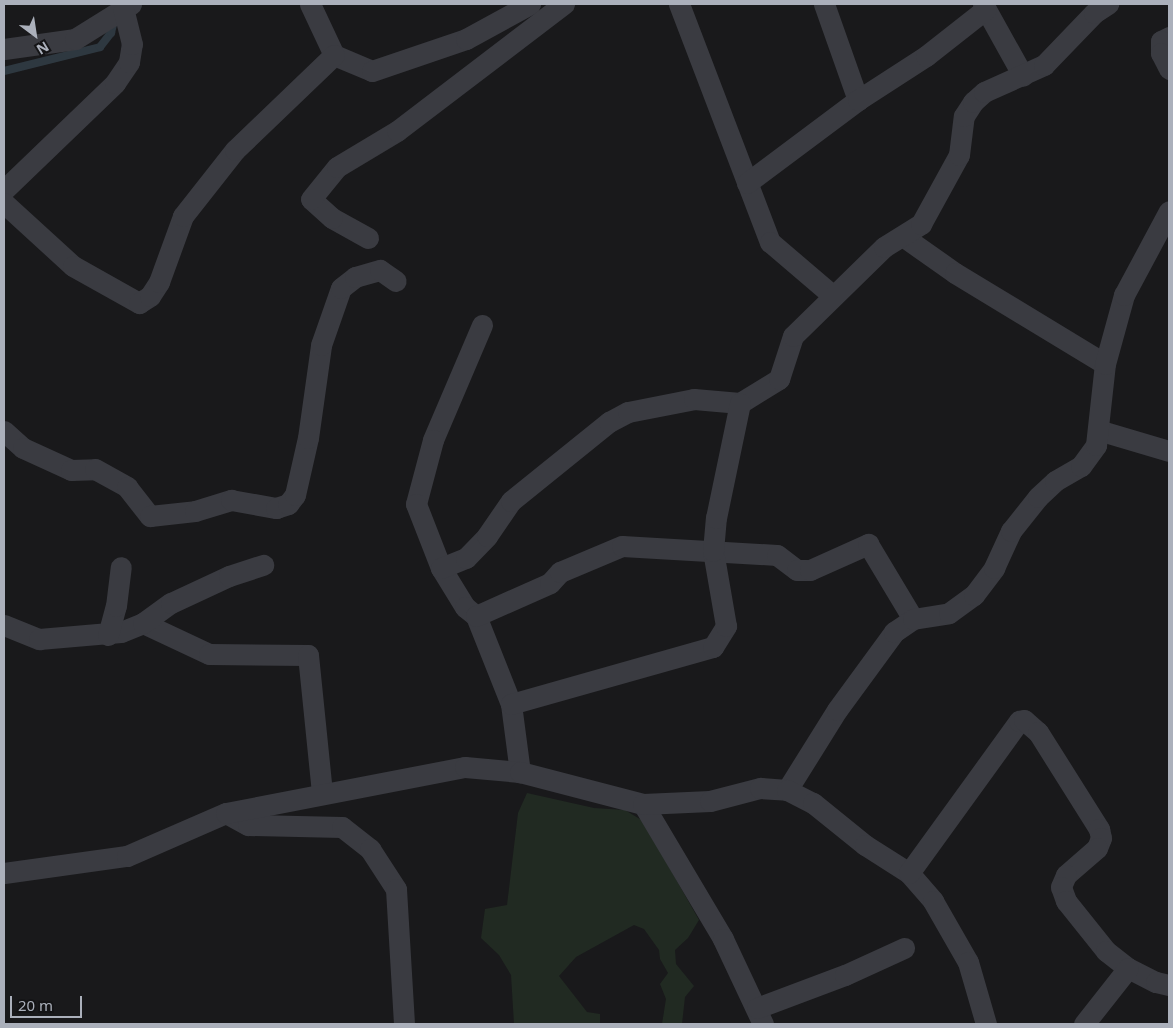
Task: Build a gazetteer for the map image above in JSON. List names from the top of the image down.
{
  "scale_bar": "20 m",
  "north": "bottom right"
}
